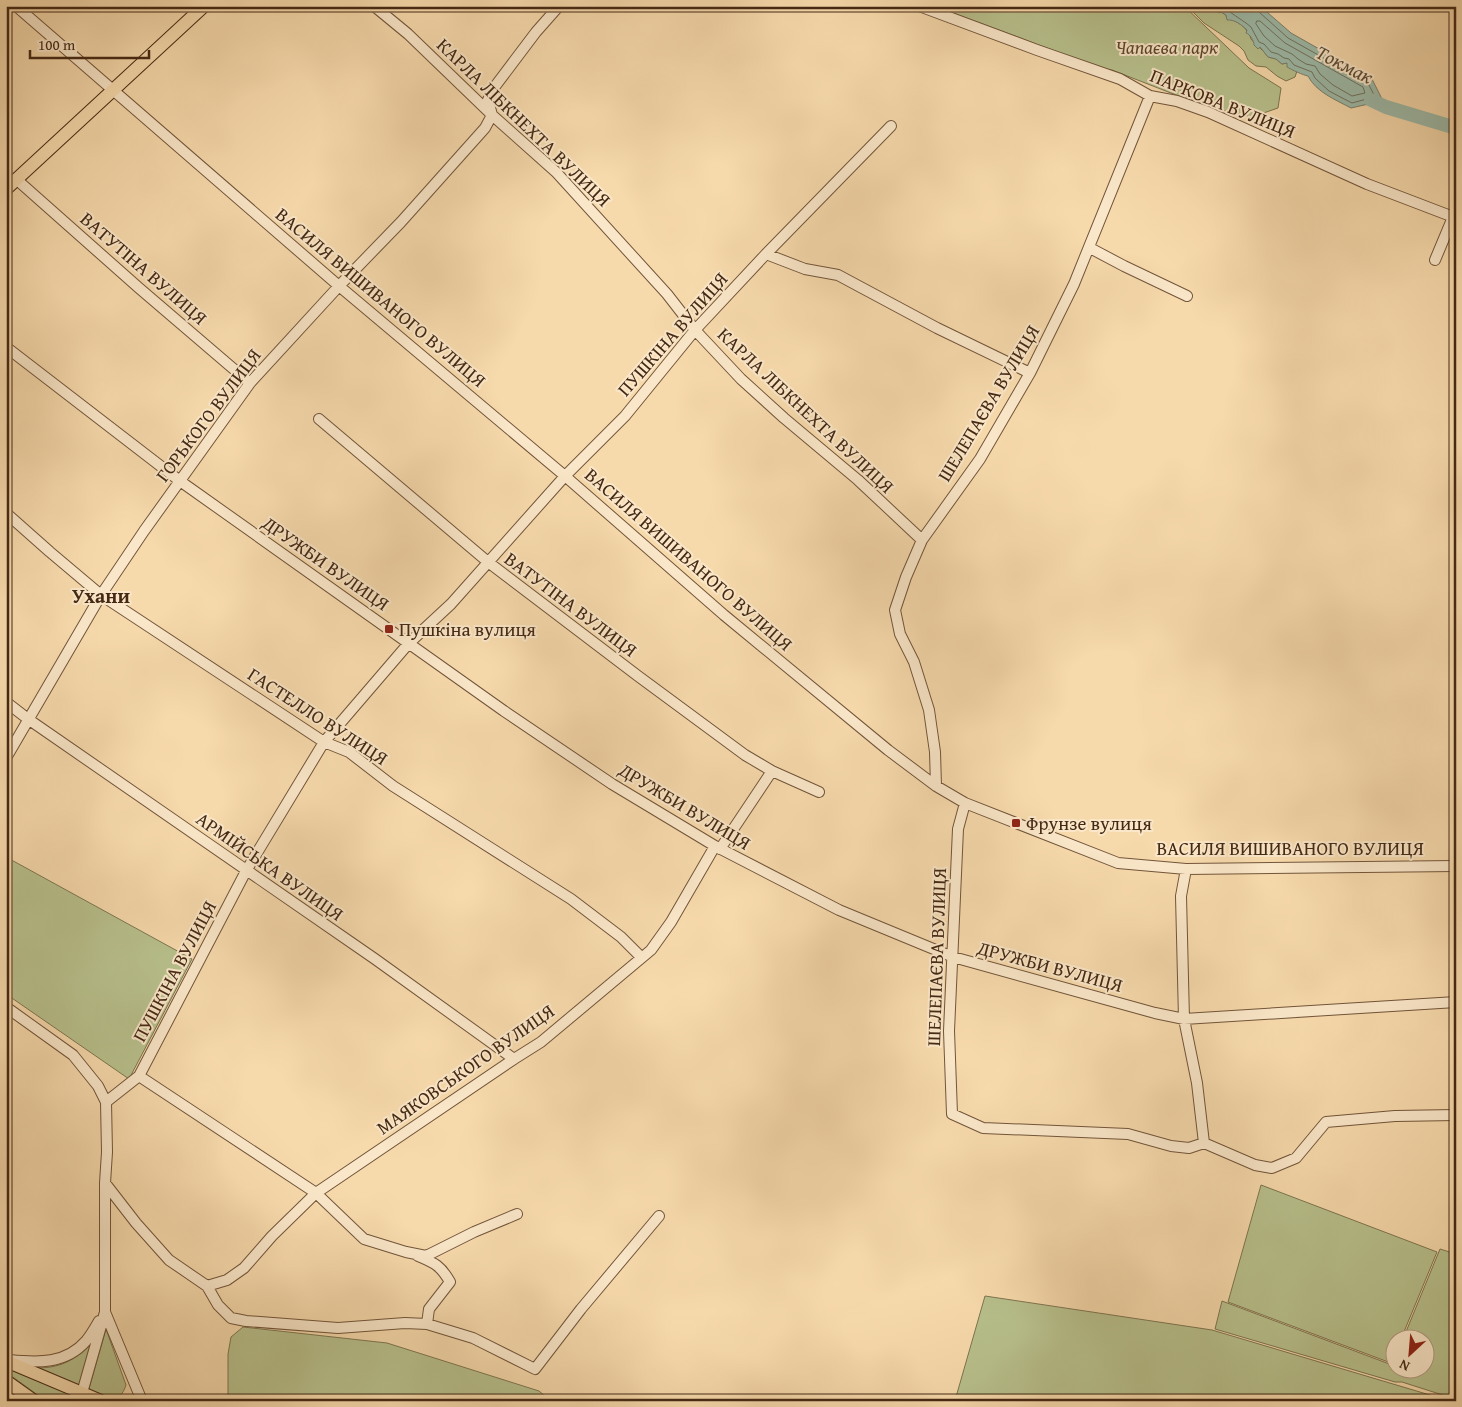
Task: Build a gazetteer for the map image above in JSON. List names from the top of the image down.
{
  "streets": {
    "street": [
      "ПАРКОВА ВУЛИЦЯ",
      "КАРЛА ЛІБКНЕХТА ВУЛИЦЯ",
      "ВАТУТІНА ВУЛИЦЯ",
      "ВАСИЛЯ ВИШИВАНОГО ВУЛИЦЯ",
      "ПУШКІНА ВУЛИЦЯ",
      "ШЕЛЕПАЄВА ВУЛИЦЯ",
      "ГОРЬКОГО ВУЛИЦЯ",
      "ДРУЖБИ ВУЛИЦЯ",
      "ГАСТЕЛЛО ВУЛИЦЯ",
      "АРМІЙСЬКА ВУЛИЦЯ",
      "МАЯКОВСЬКОГО ВУЛИЦЯ"
    ]
  },
  "crossings": [
    ["ПАРКОВА ВУЛИЦЯ", "ШЕЛЕПАЄВА ВУЛИЦЯ"],
    ["КАРЛА ЛІБКНЕХТА ВУЛИЦЯ", "ПУШКІНА ВУЛИЦЯ"],
    ["КАРЛА ЛІБКНЕХТА ВУЛИЦЯ", "ШЕЛЕПАЄВА ВУЛИЦЯ"],
    ["КАРЛА ЛІБКНЕХТА ВУЛИЦЯ", "ГОРЬКОГО ВУЛИЦЯ"],
    ["ВАТУТІНА ВУЛИЦЯ", "ПУШКІНА ВУЛИЦЯ"],
    ["ВАТУТІНА ВУЛИЦЯ", "ГОРЬКОГО ВУЛИЦЯ"],
    ["ВАТУТІНА ВУЛИЦЯ", "МАЯКОВСЬКОГО ВУЛИЦЯ"],
    ["ВАСИЛЯ ВИШИВАНОГО ВУЛИЦЯ", "ПУШКІНА ВУЛИЦЯ"],
    ["ВАСИЛЯ ВИШИВАНОГО ВУЛИЦЯ", "ШЕЛЕПАЄВА ВУЛИЦЯ"],
    ["ВАСИЛЯ ВИШИВАНОГО ВУЛИЦЯ", "ГОРЬКОГО ВУЛИЦЯ"],
    ["ПУШКІНА ВУЛИЦЯ", "ДРУЖБИ ВУЛИЦЯ"],
    ["ПУШКІНА ВУЛИЦЯ", "ГАСТЕЛЛО ВУЛИЦЯ"],
    ["ПУШКІНА ВУЛИЦЯ", "АРМІЙСЬКА ВУЛИЦЯ"],
    ["ШЕЛЕПАЄВА ВУЛИЦЯ", "ДРУЖБИ ВУЛИЦЯ"],
    ["ГОРЬКОГО ВУЛИЦЯ", "ДРУЖБИ ВУЛИЦЯ"],
    ["ГОРЬКОГО ВУЛИЦЯ", "ГАСТЕЛЛО ВУЛИЦЯ"],
    ["ГОРЬКОГО ВУЛИЦЯ", "АРМІЙСЬКА ВУЛИЦЯ"],
    ["ДРУЖБИ ВУЛИЦЯ", "МАЯКОВСЬКОГО ВУЛИЦЯ"],
    ["ГАСТЕЛЛО ВУЛИЦЯ", "МАЯКОВСЬКОГО ВУЛИЦЯ"],
    ["АРМІЙСЬКА ВУЛИЦЯ", "МАЯКОВСЬКОГО ВУЛИЦЯ"]
  ],
  "districts": ["Ухани"],
  "water": ["Токмак"],
  "parks": ["Чапаєва парк"],
  "places": {
    "transit": ["Пушкіна вулиця", "Фрунзе вулиця"]
  },
  "scale_bar": "100 m",
  "north": "bottom left"
}
